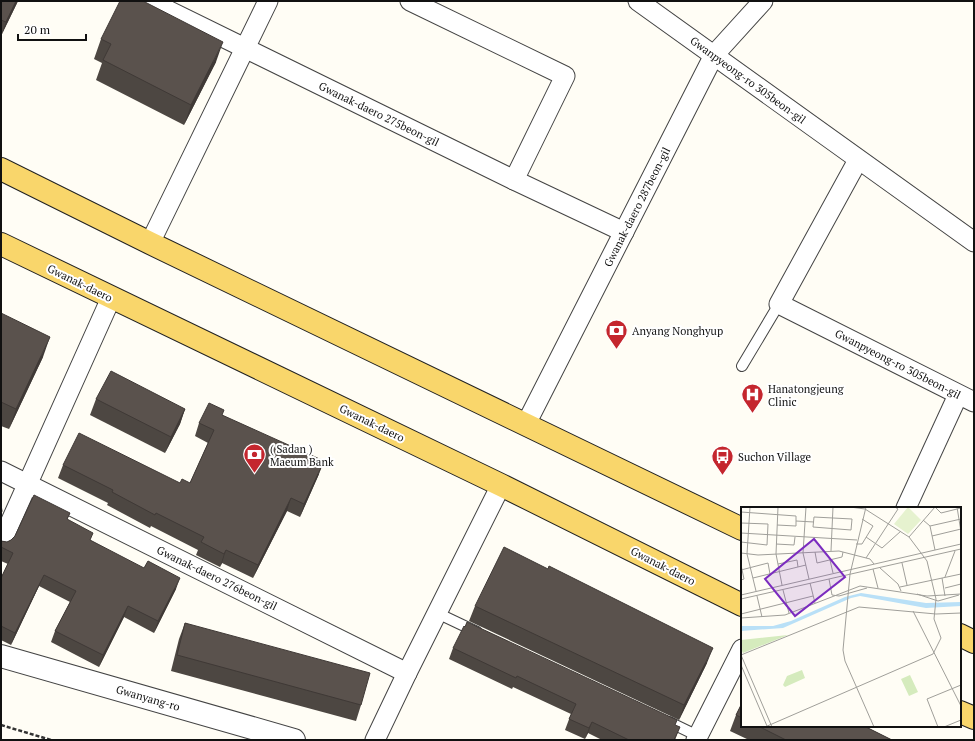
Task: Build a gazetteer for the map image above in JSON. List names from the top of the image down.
{
  "streets": {
    "main road": ["Gwanak-daero"],
    "street": [
      "Gwanpyeong-ro 305beon-gil",
      "Gwanak-daero 275beon-gil",
      "Gwanak-daero 287beon-gil",
      "Gwanak-daero 276beon-gil",
      "Gwanyang-ro"
    ]
  },
  "crossings": [
    ["Gwanpyeong-ro 305beon-gil", "Gwanak-daero 287beon-gil"],
    ["Gwanak-daero 275beon-gil", "Gwanak-daero 287beon-gil"]
  ],
  "places": {
    "bank": ["Anyang Nonghyup", "( Sadan ) Maeum Bank"],
    "hospital": ["Hanatongjeung Clinic"],
    "bus stop": ["Suchon Village"]
  },
  "scale_bar": "20 m"
}
